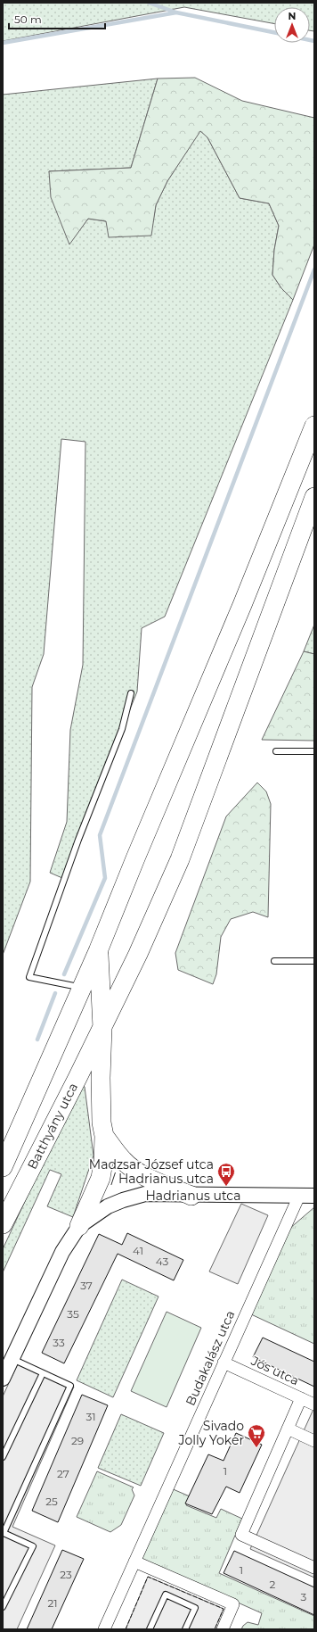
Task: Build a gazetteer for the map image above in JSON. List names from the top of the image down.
{
  "streets": {
    "main road": ["Batthyány utca"],
    "street": ["Hadrianus utca", "Budakalász utca", "Jós utca"]
  },
  "crossings": [
    ["Hadrianus utca", "Budakalász utca"],
    ["Budakalász utca", "Jós utca"]
  ],
  "places": {
    "bus stop": ["Madzsar József utca / Hadrianus utca"],
    "supermarket": ["Sivado Jolly Yoker"]
  },
  "house_numbers": [
    "41",
    "43",
    "37",
    "35",
    "33",
    "31",
    "29",
    "1",
    "27",
    "25",
    "1",
    "23",
    "2",
    "3",
    "21"
  ],
  "scale_bar": "50 m",
  "north": "top"
}
